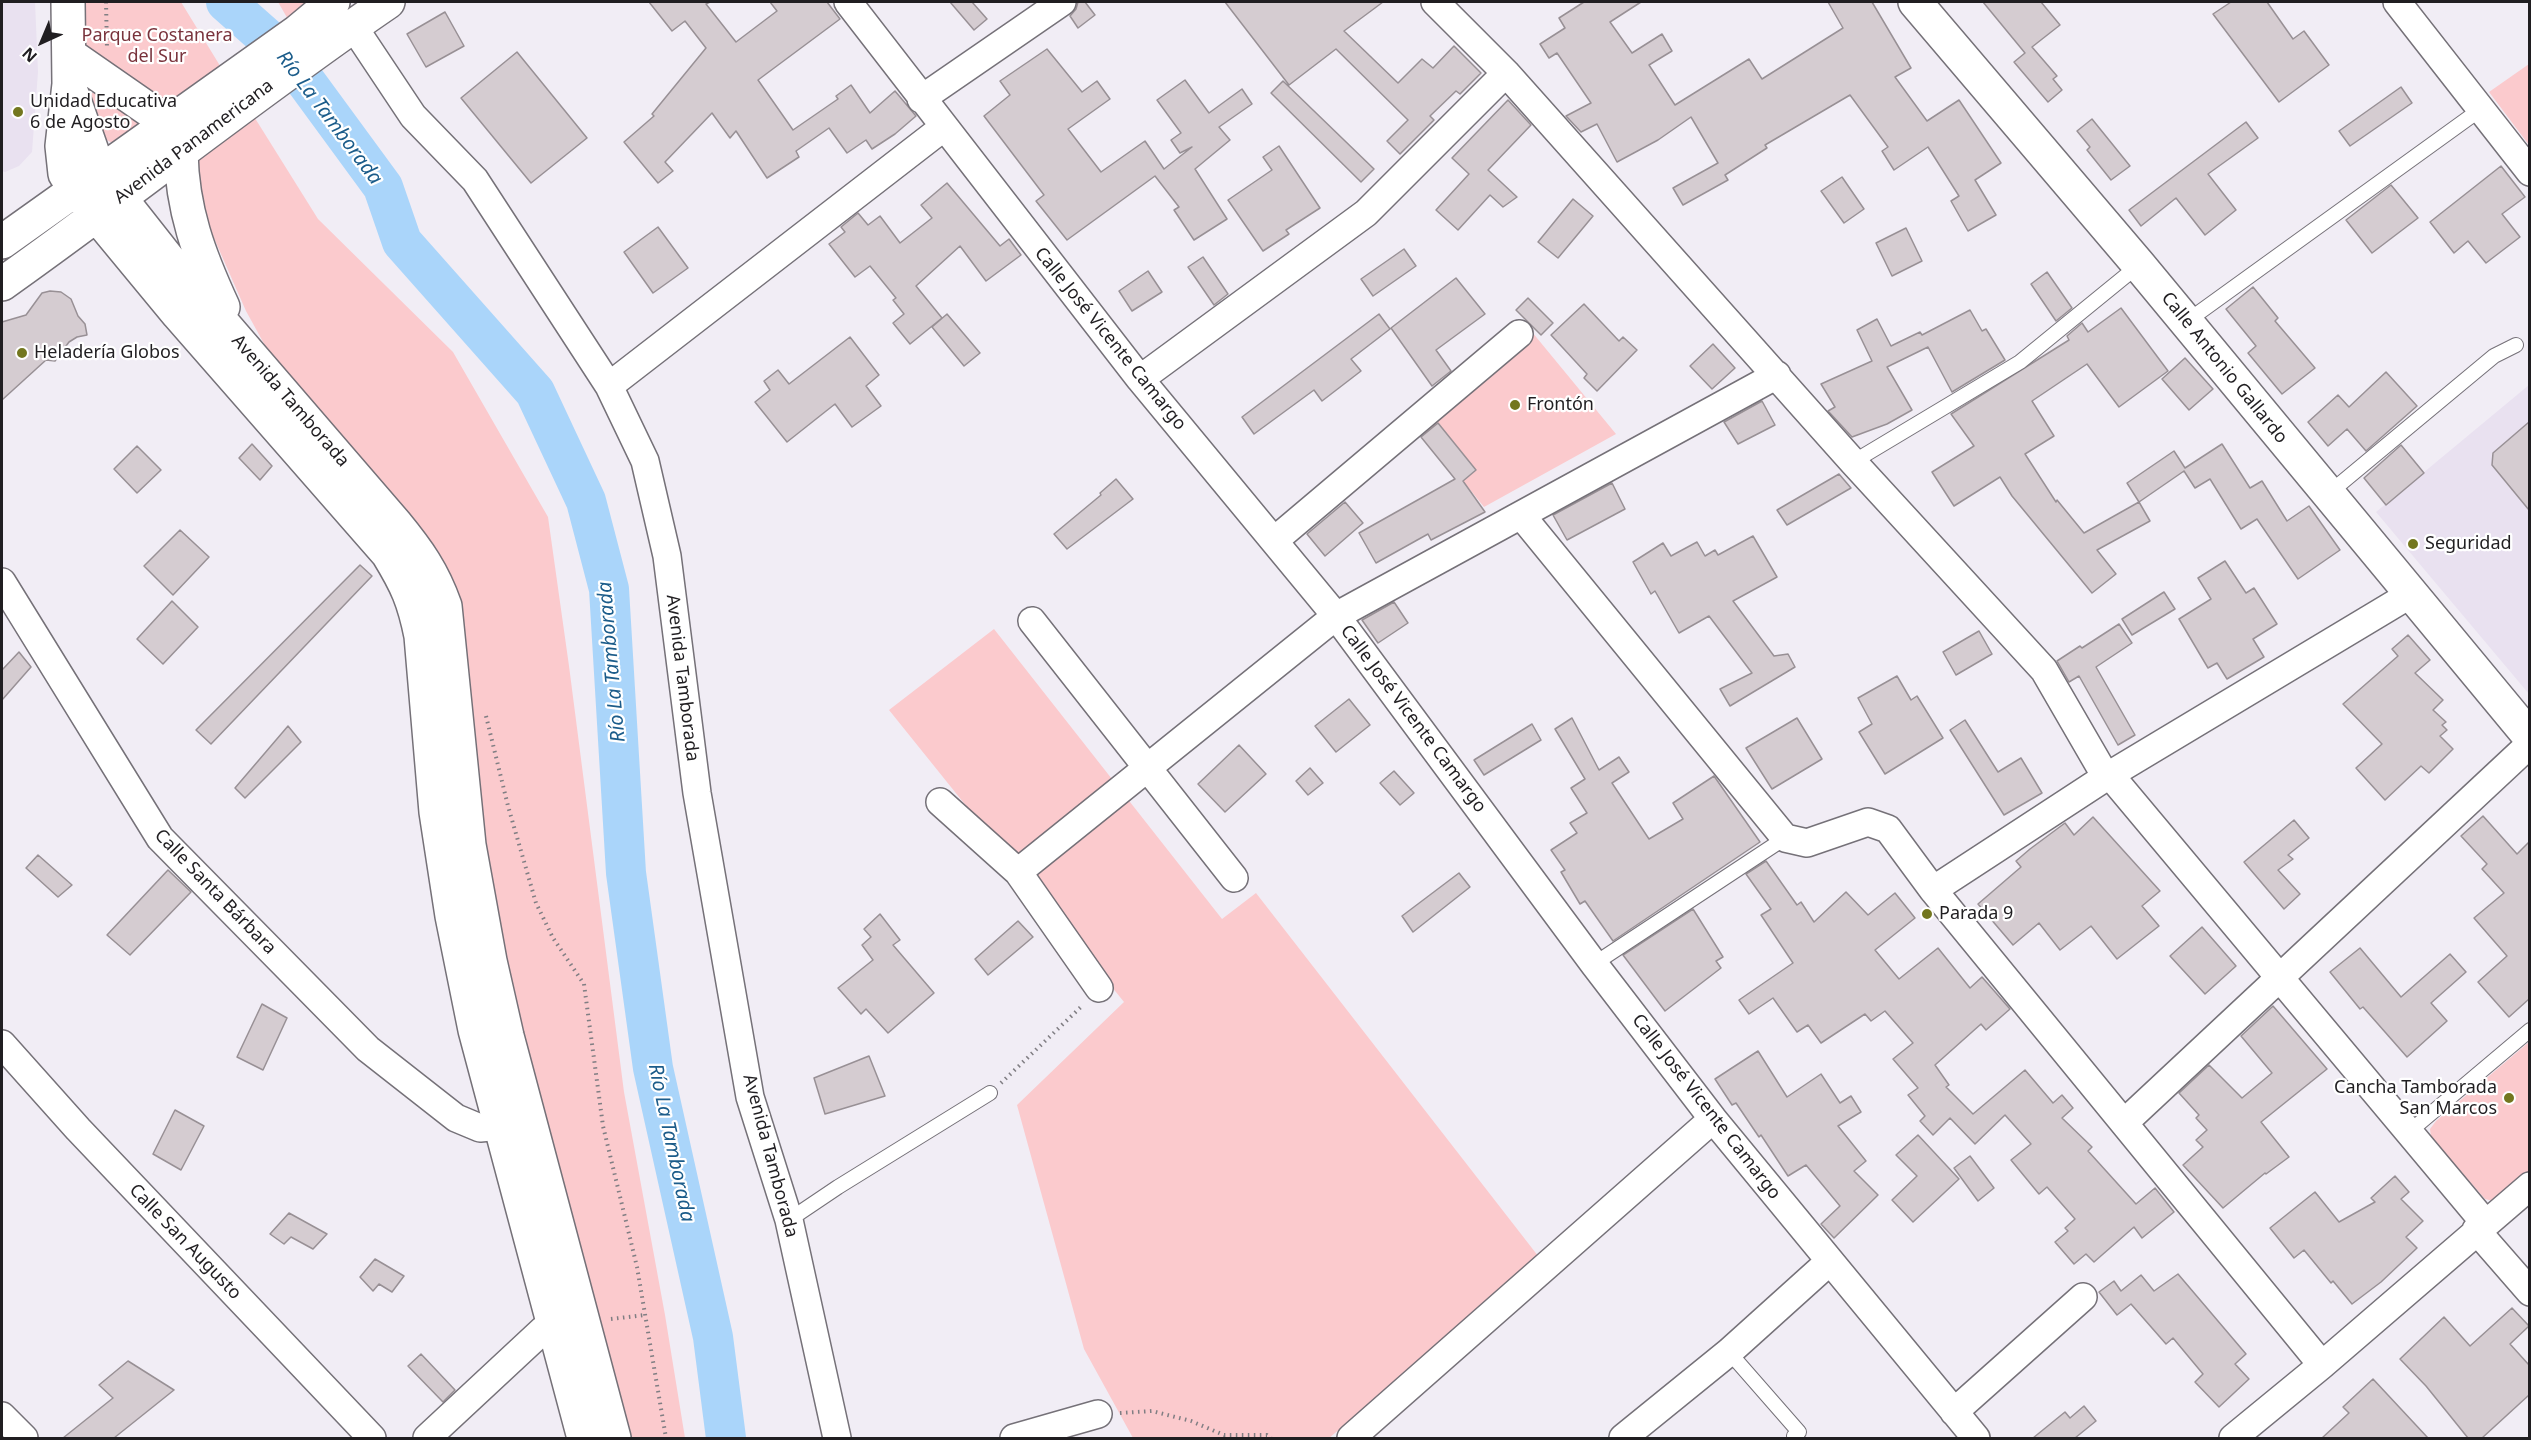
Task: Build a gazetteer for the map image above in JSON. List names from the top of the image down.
{
  "streets": {
    "main road": ["Avenida Panamericana", "Calle Antonio Gallardo", "Avenida Tamborada"],
    "street": ["Calle José Vicente Camargo", "Calle Santa Bárbara", "Calle San Augusto"]
  },
  "crossings": [
    ["Avenida Panamericana", "Avenida Tamborada"],
    ["Avenida Tamborada", "Calle Santa Bárbara"]
  ],
  "water": ["Río La Tamborada"],
  "parks": ["Parque Costanera del Sur"],
  "places": [
    "Unidad Educativa 6 de Agosto",
    "Heladería Globos",
    "Frontón",
    "Seguridad",
    "Parada 9",
    "Cancha Tamborada San Marcos"
  ],
  "north": "bottom left"
}
